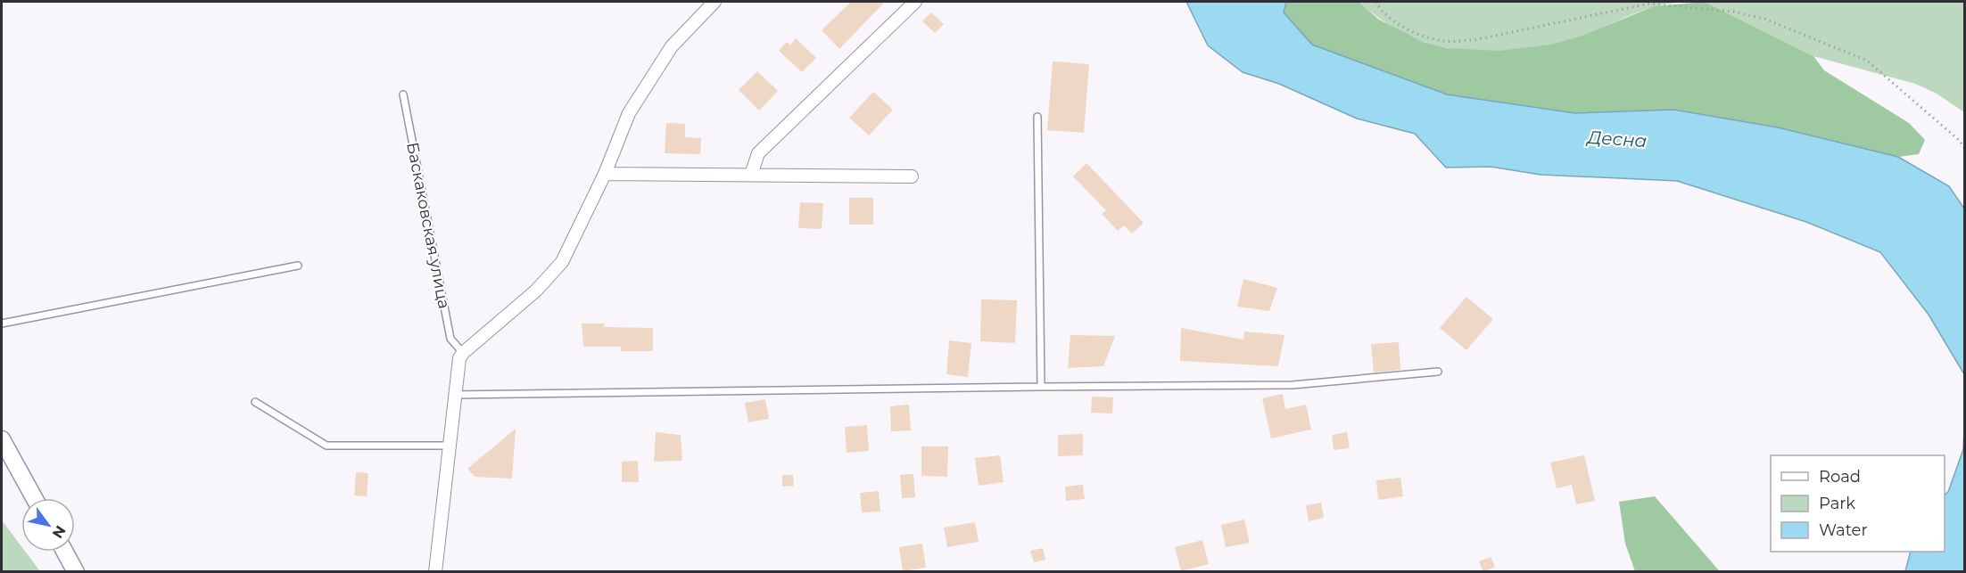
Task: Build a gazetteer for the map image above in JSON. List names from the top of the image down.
{
  "streets": {
    "lane": ["Баскаковская улица"]
  },
  "water": ["Десна"],
  "legend": ["Road", "Park", "Water"],
  "north": "bottom right"
}
